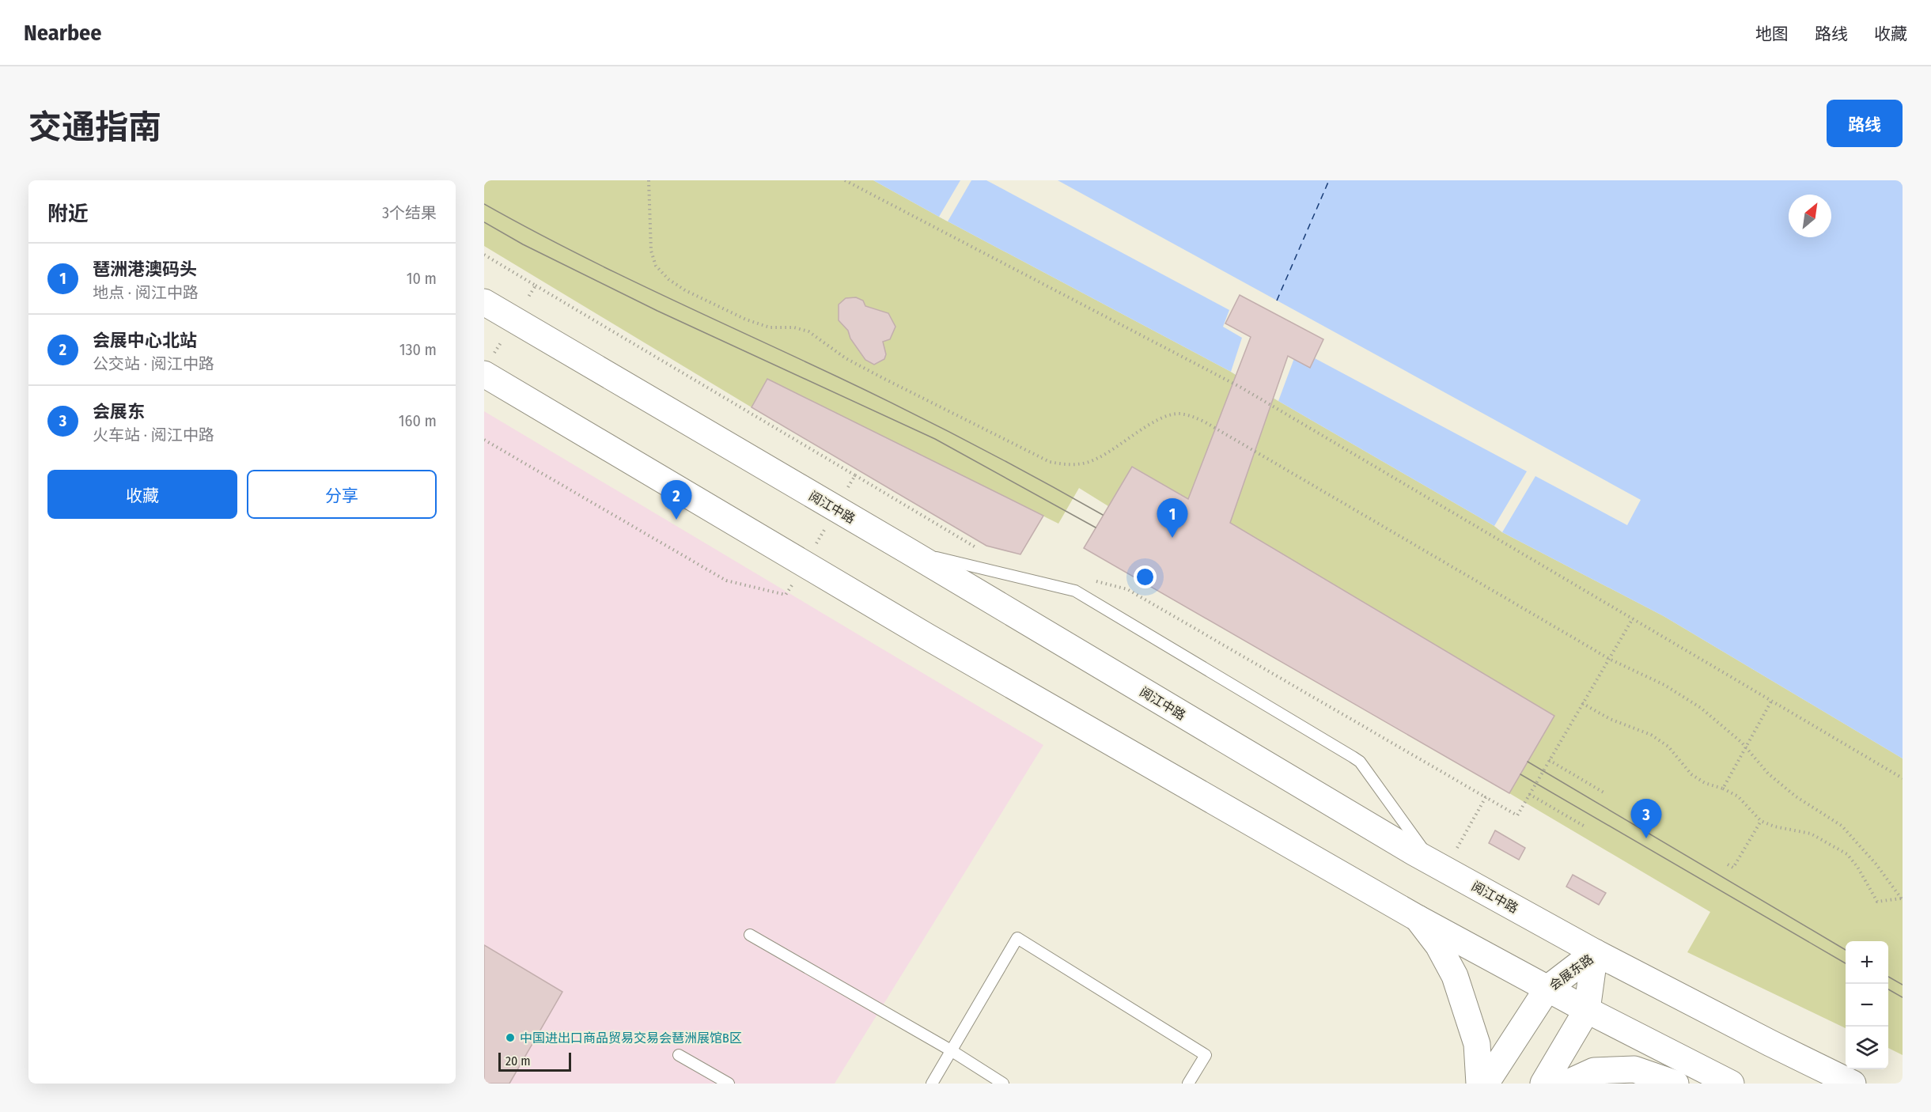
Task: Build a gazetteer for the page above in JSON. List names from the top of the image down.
{
  "streets": {
    "main road": ["阅江中路", "会展东路"]
  },
  "crossings": [
    ["阅江中路", "会展东路"]
  ],
  "places": ["中国进出口商品贸易交易会琶洲展馆B区"],
  "scale_bar": "20 m",
  "north": "top right",
  "page": {
    "header": "Nearbee",
    "nav": ["地图", "路线", "收藏"],
    "title": "交通指南",
    "buttons": [
      "路线",
      ["收藏", "分享"]
    ],
    "heading": ["附近", "3个结果"],
    "list": [
      {
        "mark": "1",
        "name": "琶洲港澳码头",
        "note": "地点 · 阅江中路",
        "value": "10 m"
      },
      {
        "mark": "2",
        "name": "会展中心北站",
        "note": "公交站 · 阅江中路",
        "value": "130 m"
      },
      {
        "mark": "3",
        "name": "会展东",
        "note": "火车站 · 阅江中路",
        "value": "160 m"
      }
    ],
    "pins": ["2", "1", "3"],
    "map_buttons": ["+", "−"],
    "scale": "20 m"
  }
}
